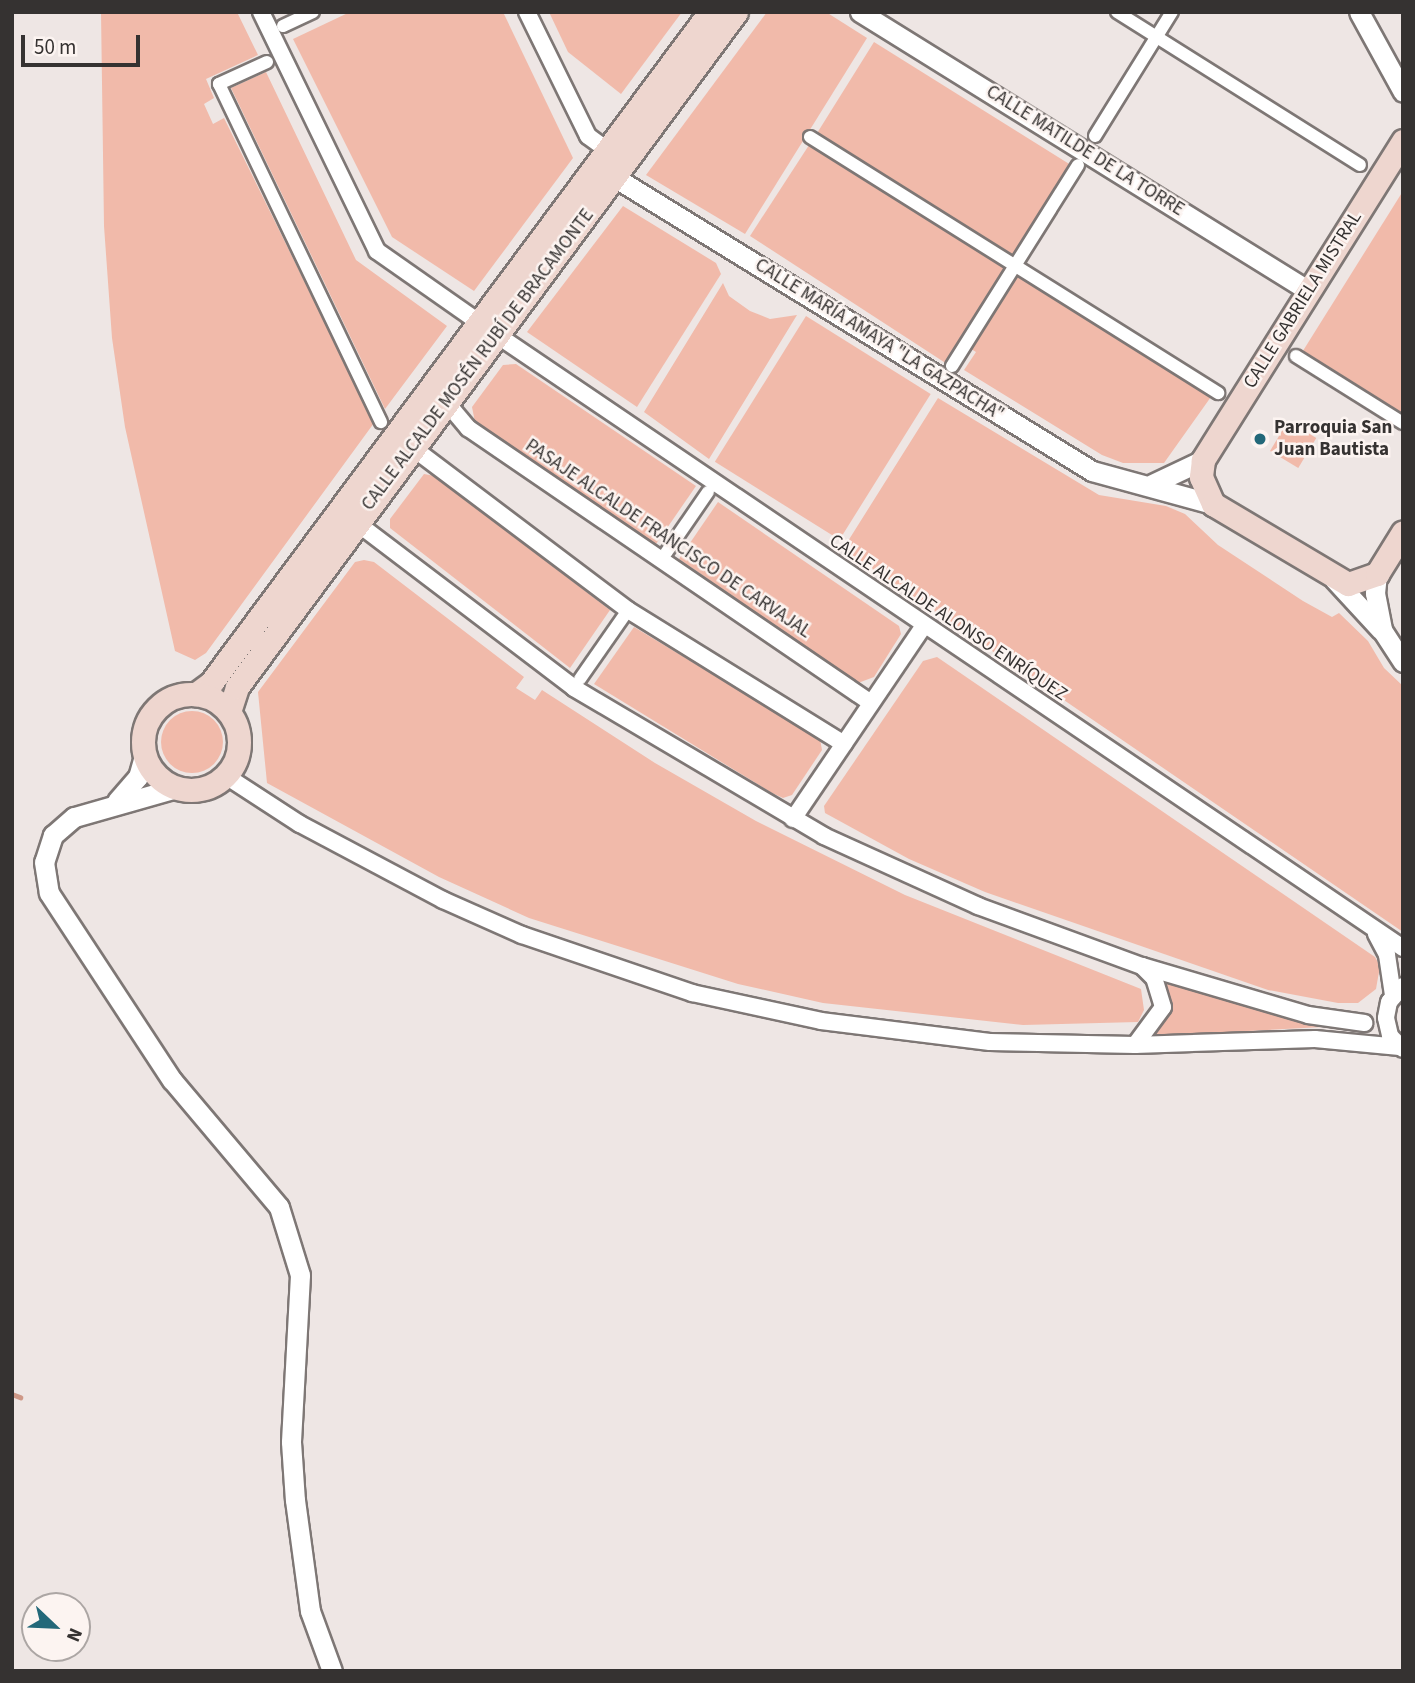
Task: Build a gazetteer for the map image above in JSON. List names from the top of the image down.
{
  "streets": {
    "main road": ["CALLE GABRIELA MISTRAL", "CALLE ALCALDE MOSÉN RUBÍ DE BRACAMONTE"],
    "street": [
      "CALLE MATILDE DE LA TORRE",
      "CALLE MARÍA AMAYA \"LA GAZPACHA\"",
      "PASAJE ALCALDE FRANCISCO DE CARVAJAL",
      "CALLE ALCALDE ALONSO ENRÍQUEZ"
    ]
  },
  "crossings": [
    ["CALLE MATILDE DE LA TORRE", "CALLE GABRIELA MISTRAL"],
    ["CALLE MARÍA AMAYA \"LA GAZPACHA\"", "CALLE ALCALDE MOSÉN RUBÍ DE BRACAMONTE"],
    ["CALLE ALCALDE MOSÉN RUBÍ DE BRACAMONTE", "PASAJE ALCALDE FRANCISCO DE CARVAJAL"],
    ["CALLE ALCALDE MOSÉN RUBÍ DE BRACAMONTE", "CALLE ALCALDE ALONSO ENRÍQUEZ"]
  ],
  "places": ["Parroquia San Juan Bautista"],
  "scale_bar": "50 m",
  "north": "bottom right"
}
